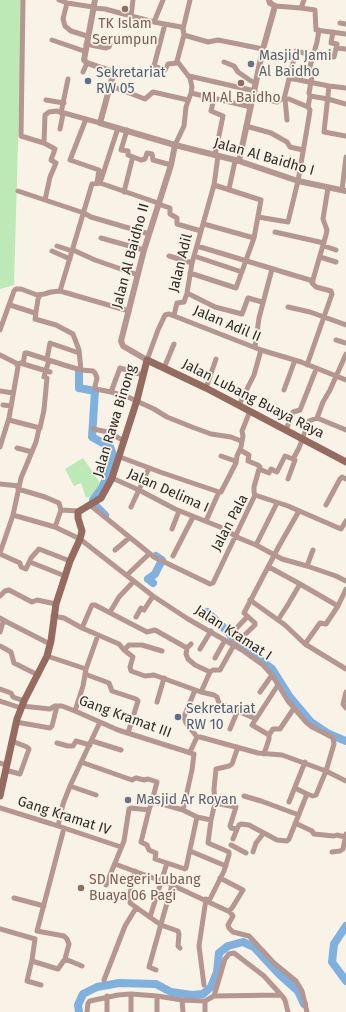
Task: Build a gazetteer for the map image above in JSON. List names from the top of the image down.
{
  "streets": {
    "main road": ["Jalan Lubang Buaya Raya", "Jalan Rawa Binong"],
    "street": [
      "Jalan Al Baidho I",
      "Jalan Al Baidho II",
      "Jalan Adil",
      "Jalan Adil II",
      "Jalan Delima I",
      "Jalan Pala",
      "Jalan Kramat I",
      "Gang Kramat III",
      "Gang Kramat IV"
    ]
  },
  "crossings": [
    ["Jalan Al Baidho I", "Jalan Al Baidho II"],
    ["Jalan Al Baidho I", "Jalan Adil"],
    ["Jalan Al Baidho II", "Jalan Adil"],
    ["Jalan Al Baidho II", "Jalan Lubang Buaya Raya"],
    ["Jalan Al Baidho II", "Jalan Rawa Binong"],
    ["Jalan Adil", "Jalan Adil II"],
    ["Jalan Adil", "Jalan Lubang Buaya Raya"],
    ["Jalan Adil", "Jalan Rawa Binong"],
    ["Jalan Adil II", "Jalan Lubang Buaya Raya"],
    ["Jalan Lubang Buaya Raya", "Jalan Rawa Binong"],
    ["Jalan Rawa Binong", "Jalan Delima I"],
    ["Jalan Delima I", "Jalan Pala"]
  ],
  "places": [
    "TK Islam Serumpun",
    "Masjid Jami Al Baidho",
    "Sekretariat RW 05",
    "MI Al Baidho",
    "Sekretariat RW 10",
    "Masjid Ar Royan",
    "SD Negeri Lubang Buaya 06 Pagi"
  ]
}
